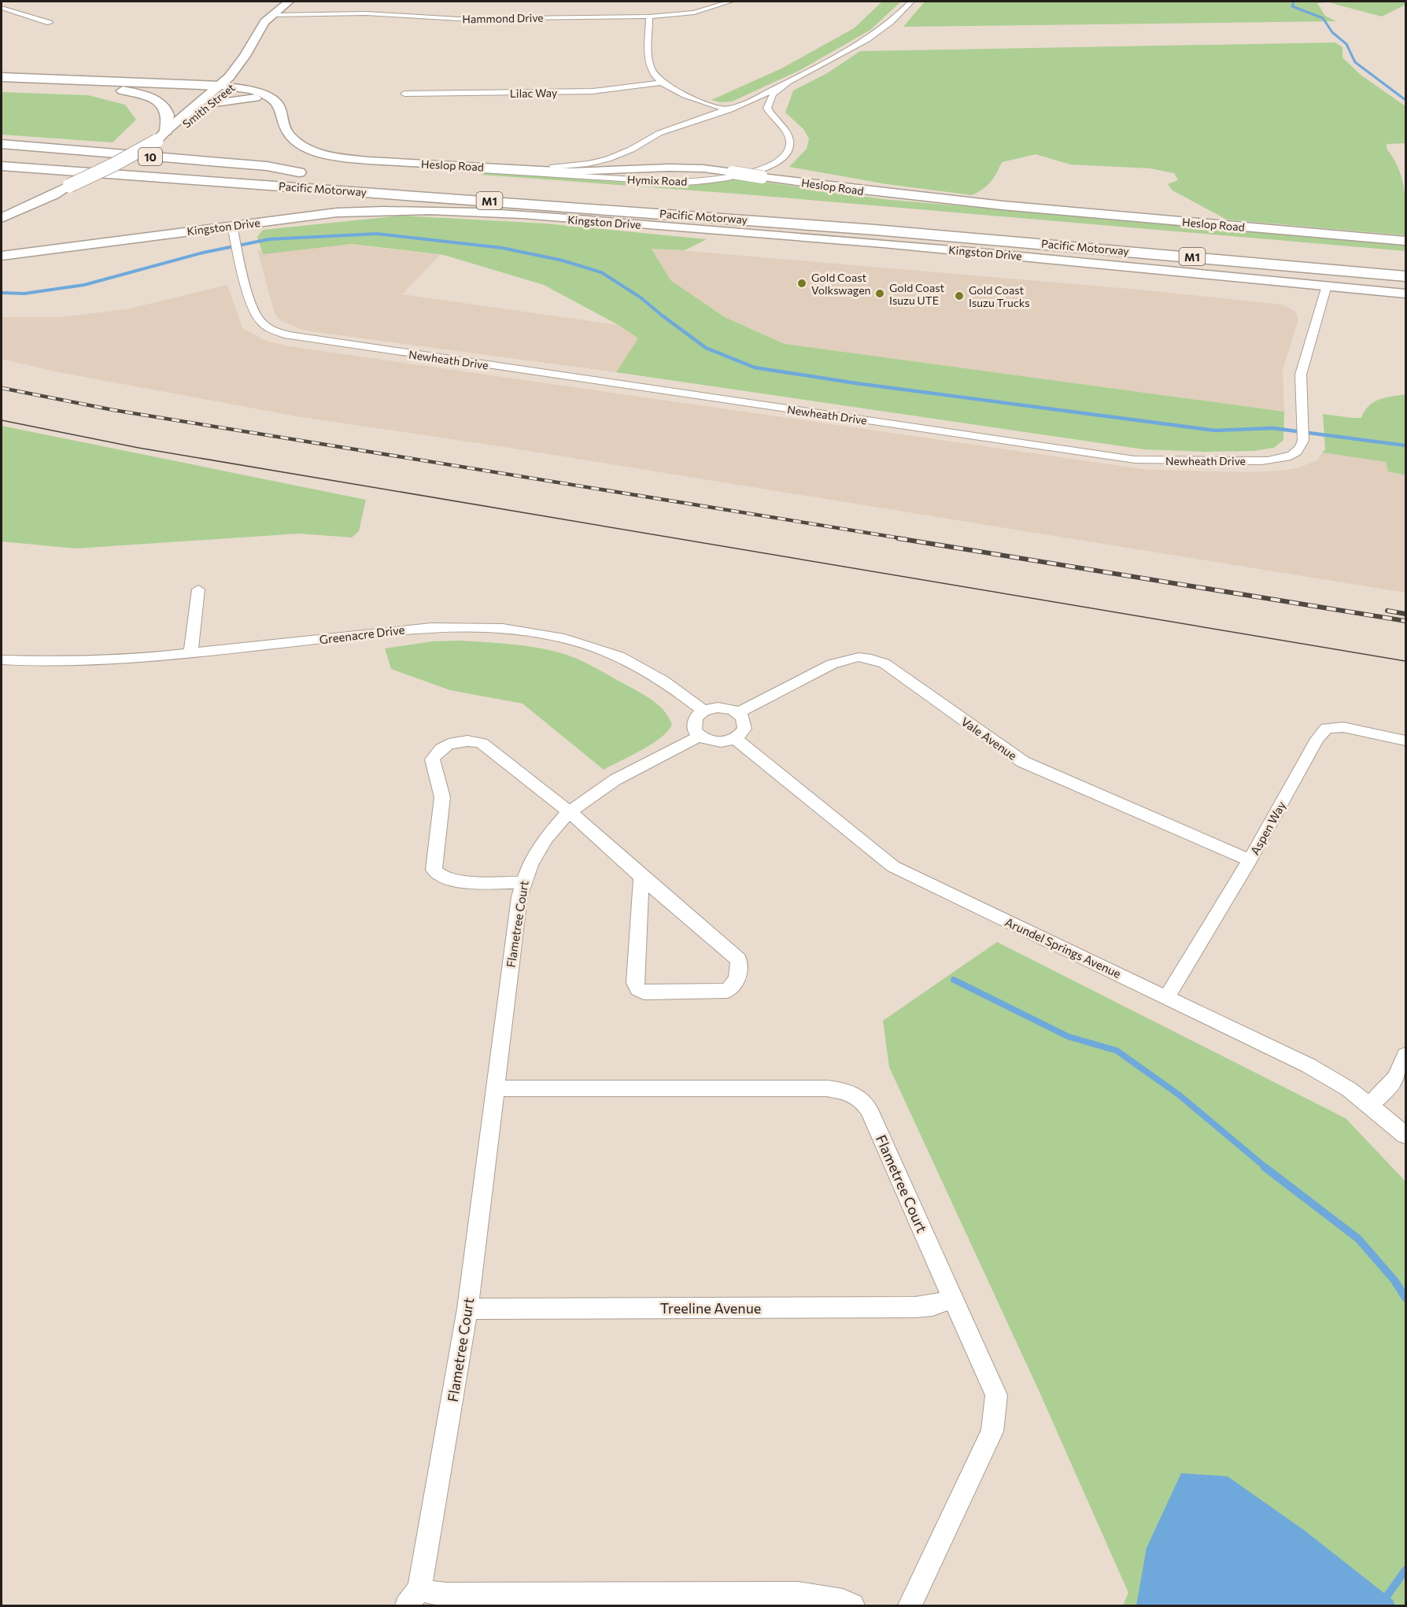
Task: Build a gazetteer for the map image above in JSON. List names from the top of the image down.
{
  "streets": {
    "highway": ["10", "Pacific Motorway", "M1"],
    "main road": ["Smith Street"],
    "street": [
      "Hammond Drive",
      "Lilac Way",
      "Heslop Road",
      "Hymix Road",
      "Kingston Drive",
      "Newheath Drive",
      "Greenacre Drive",
      "Vale Avenue",
      "Aspen Way",
      "Flametree Court",
      "Arundel Springs Avenue",
      "Treeline Avenue"
    ]
  },
  "crossings": [
    ["Hammond Drive", "Smith Street"],
    ["Smith Street", "Heslop Road"],
    ["10", "Pacific Motorway"],
    ["Heslop Road", "Hymix Road"],
    ["Kingston Drive", "Newheath Drive"],
    ["Greenacre Drive", "Vale Avenue"],
    ["Greenacre Drive", "Flametree Court"],
    ["Greenacre Drive", "Arundel Springs Avenue"],
    ["Vale Avenue", "Aspen Way"],
    ["Vale Avenue", "Flametree Court"],
    ["Vale Avenue", "Arundel Springs Avenue"],
    ["Aspen Way", "Arundel Springs Avenue"],
    ["Flametree Court", "Arundel Springs Avenue"],
    ["Flametree Court", "Treeline Avenue"]
  ],
  "places": ["Gold Coast Volkswagen", "Gold Coast Isuzu UTE", "Gold Coast Isuzu Trucks"]
}
